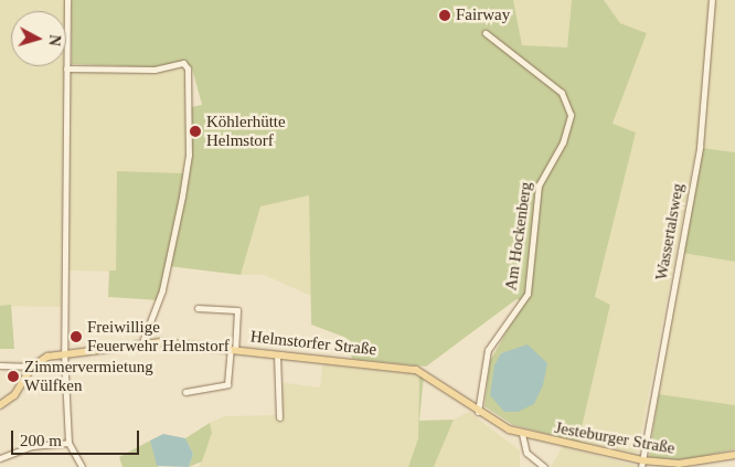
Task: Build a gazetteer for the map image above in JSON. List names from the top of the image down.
{
  "streets": {
    "main road": ["Helmstorfer Straße", "Jesteburger Straße"],
    "street": ["Wassertalsweg", "Am Hockenberg"]
  },
  "crossings": [
    ["Wassertalsweg", "Jesteburger Straße"],
    ["Am Hockenberg", "Helmstorfer Straße"],
    ["Helmstorfer Straße", "Jesteburger Straße"]
  ],
  "places": [
    "Fairway",
    "Köhlerhütte Helmstorf",
    "Freiwillige Feuerwehr Helmstorf",
    "Zimmervermietung Wülfken"
  ],
  "scale_bar": "200 m",
  "north": "right"
}
